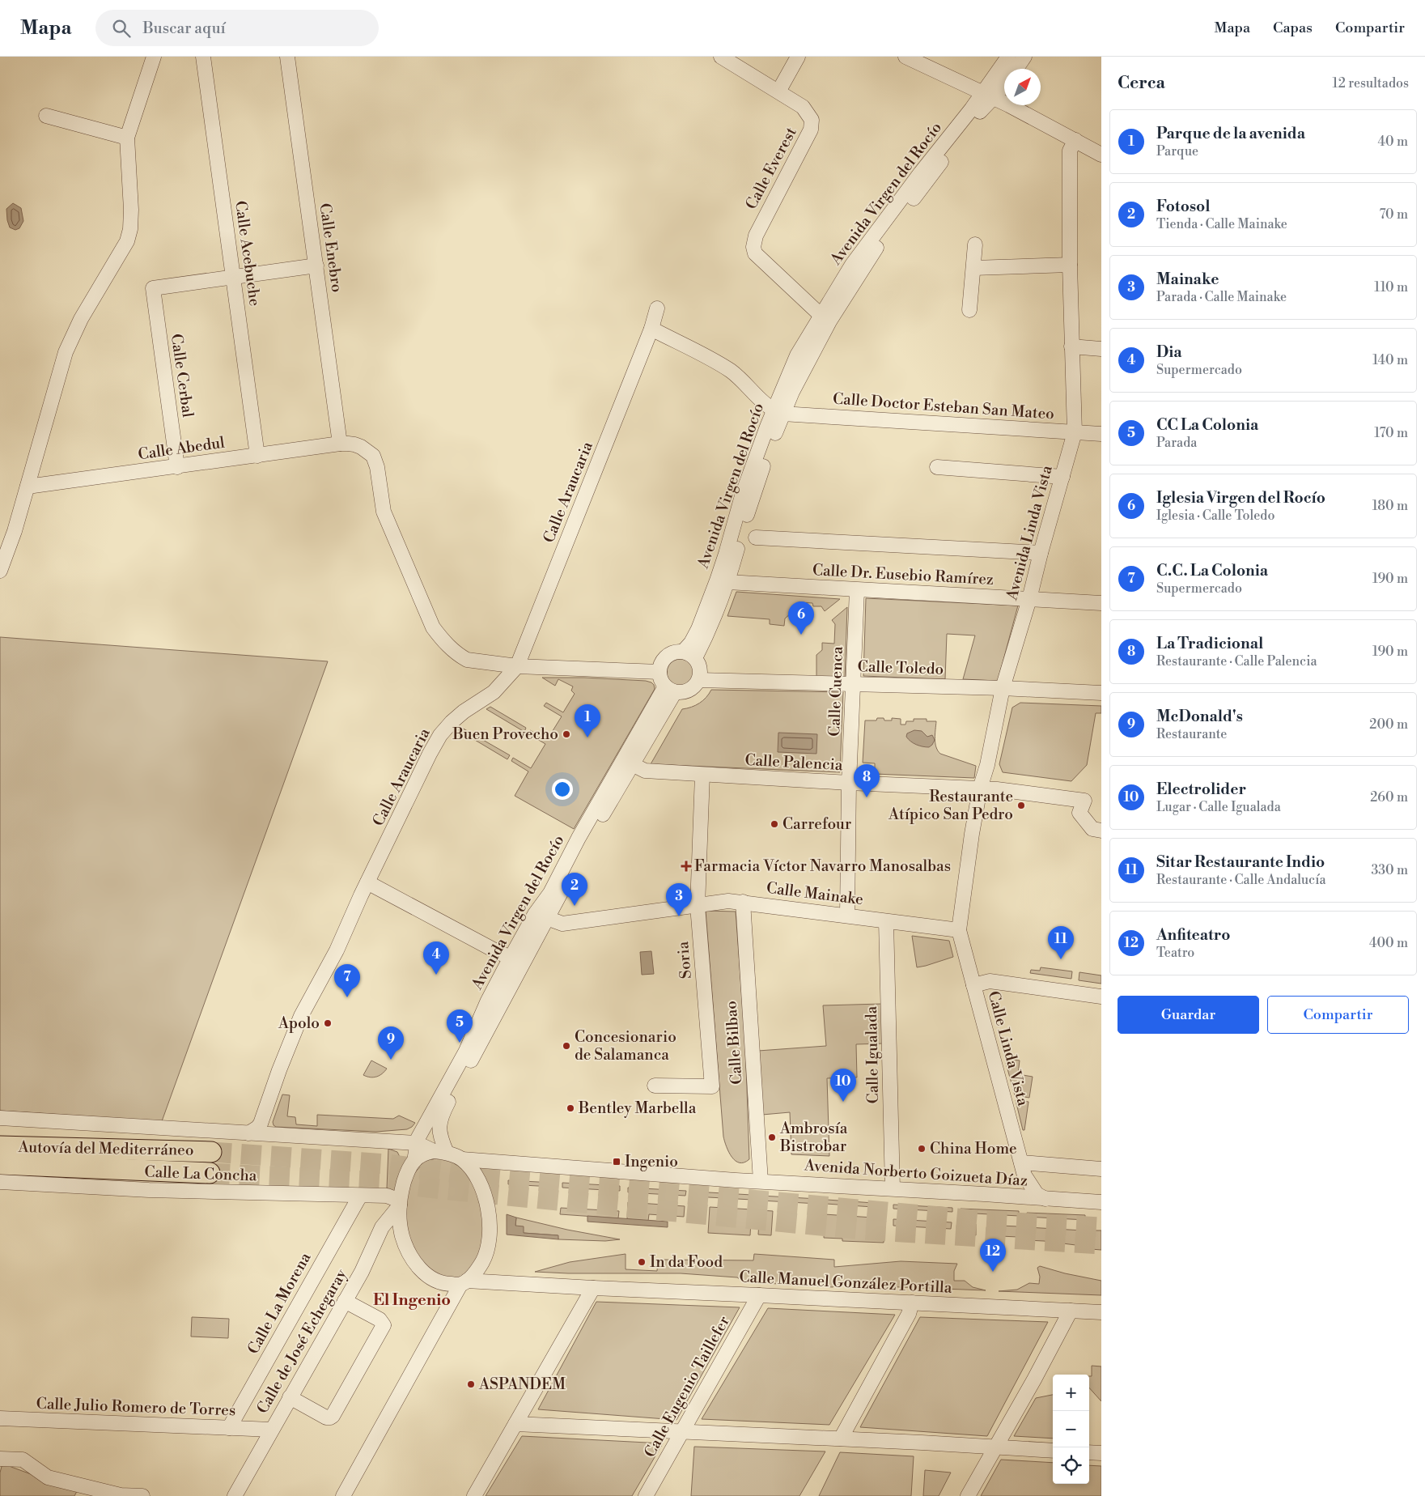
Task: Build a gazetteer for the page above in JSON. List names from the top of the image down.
{
  "streets": {
    "highway": ["Autovía del Mediterráneo"],
    "street": [
      "Calle Everest",
      "Avenida Virgen del Rocío",
      "Calle Enebro",
      "Calle Acebuche",
      "Calle Cerbal",
      "Calle Doctor Esteban San Mateo",
      "Calle Abedul",
      "Calle Araucaria",
      "Avenida Linda Vista",
      "Calle Dr. Eusebio Ramírez",
      "Calle Toledo",
      "Calle Cuenca",
      "Calle Palencia",
      "Calle Mainake",
      "Soria",
      "Calle Bilbao",
      "Calle Linda Vista",
      "Calle Igualada",
      "Avenida Norberto Goizueta Díaz",
      "Calle La Concha",
      "Calle Manuel González Portilla",
      "Calle La Morena",
      "Calle de José Echegaray",
      "Calle Eugenio Taillefer",
      "Calle Julio Romero de Torres"
    ]
  },
  "crossings": [
    ["Calle Everest", "Avenida Virgen del Rocío"],
    ["Avenida Virgen del Rocío", "Calle Doctor Esteban San Mateo"],
    ["Avenida Virgen del Rocío", "Calle Dr. Eusebio Ramírez"],
    ["Avenida Virgen del Rocío", "Calle Toledo"],
    ["Avenida Virgen del Rocío", "Calle Palencia"],
    ["Avenida Virgen del Rocío", "Calle Mainake"],
    ["Avenida Virgen del Rocío", "Avenida Norberto Goizueta Díaz"],
    ["Avenida Virgen del Rocío", "Calle La Concha"],
    ["Avenida Virgen del Rocío", "Calle Manuel González Portilla"],
    ["Avenida Virgen del Rocío", "Calle de José Echegaray"],
    ["Calle Enebro", "Calle Abedul"],
    ["Calle Acebuche", "Calle Cerbal"],
    ["Calle Acebuche", "Calle Abedul"],
    ["Calle Cerbal", "Calle Abedul"],
    ["Calle Doctor Esteban San Mateo", "Avenida Linda Vista"],
    ["Avenida Linda Vista", "Calle Dr. Eusebio Ramírez"],
    ["Avenida Linda Vista", "Calle Toledo"],
    ["Avenida Linda Vista", "Calle Palencia"],
    ["Avenida Linda Vista", "Calle Mainake"],
    ["Avenida Linda Vista", "Calle Linda Vista"],
    ["Calle Dr. Eusebio Ramírez", "Calle Cuenca"],
    ["Calle Toledo", "Calle Cuenca"],
    ["Calle Cuenca", "Calle Palencia"],
    ["Calle Cuenca", "Calle Mainake"],
    ["Calle Palencia", "Soria"],
    ["Calle Mainake", "Soria"],
    ["Calle Mainake", "Calle Bilbao"],
    ["Calle Mainake", "Calle Linda Vista"],
    ["Calle Mainake", "Calle Igualada"],
    ["Calle Bilbao", "Avenida Norberto Goizueta Díaz"],
    ["Calle Linda Vista", "Avenida Norberto Goizueta Díaz"],
    ["Calle Igualada", "Avenida Norberto Goizueta Díaz"],
    ["Avenida Norberto Goizueta Díaz", "Calle La Concha"],
    ["Avenida Norberto Goizueta Díaz", "Calle Manuel González Portilla"],
    ["Avenida Norberto Goizueta Díaz", "Calle de José Echegaray"],
    ["Calle La Concha", "Calle Manuel González Portilla"],
    ["Calle La Concha", "Calle La Morena"],
    ["Calle La Concha", "Calle de José Echegaray"],
    ["Calle Manuel González Portilla", "Calle de José Echegaray"],
    ["Calle Manuel González Portilla", "Calle Eugenio Taillefer"],
    ["Calle La Morena", "Calle Julio Romero de Torres"],
    ["Calle de José Echegaray", "Calle Julio Romero de Torres"]
  ],
  "districts": ["El Ingenio"],
  "places": {
    "other": [
      "Buen Provecho",
      "Restaurante Atípico San Pedro",
      "Carrefour",
      "Apolo",
      "Concesionario de Salamanca",
      "Bentley Marbella",
      "Ambrosía Bistrobar",
      "China Home",
      "In da Food",
      "ASPANDEM"
    ],
    "health": ["Farmacia Víctor Navarro Manosalbas"],
    "transit": ["Ingenio"]
  },
  "north": "top right",
  "page": {
    "header": "Mapa",
    "search": "Buscar aquí",
    "nav": ["Mapa", "Capas", "Compartir"],
    "heading": ["Cerca", "12 resultados"],
    "list": [
      {
        "mark": "1",
        "name": "Parque de la avenida",
        "note": "Parque",
        "value": "40 m"
      },
      {
        "mark": "2",
        "name": "Fotosol",
        "note": "Tienda · Calle Mainake",
        "value": "70 m"
      },
      {
        "mark": "3",
        "name": "Mainake",
        "note": "Parada · Calle Mainake",
        "value": "110 m"
      },
      {
        "mark": "4",
        "name": "Dia",
        "note": "Supermercado",
        "value": "140 m"
      },
      {
        "mark": "5",
        "name": "CC La Colonia",
        "note": "Parada",
        "value": "170 m"
      },
      {
        "mark": "6",
        "name": "Iglesia Virgen del Rocío",
        "note": "Iglesia · Calle Toledo",
        "value": "180 m"
      },
      {
        "mark": "7",
        "name": "C.C. La Colonia",
        "note": "Supermercado",
        "value": "190 m"
      },
      {
        "mark": "8",
        "name": "La Tradicional",
        "note": "Restaurante · Calle Palencia",
        "value": "190 m"
      },
      {
        "mark": "9",
        "name": "McDonald's",
        "note": "Restaurante",
        "value": "200 m"
      },
      {
        "mark": "10",
        "name": "Electrolider",
        "note": "Lugar · Calle Igualada",
        "value": "260 m"
      },
      {
        "mark": "11",
        "name": "Sitar Restaurante Indio",
        "note": "Restaurante · Calle Andalucía",
        "value": "330 m"
      },
      {
        "mark": "12",
        "name": "Anfiteatro",
        "note": "Teatro",
        "value": "400 m"
      }
    ],
    "pins": [
      "6",
      "1",
      "8",
      "2",
      "3",
      "11",
      "4",
      "7",
      "5",
      "9",
      "10",
      "12"
    ],
    "buttons": ["Guardar", "Compartir"],
    "map_buttons": ["+", "−"]
  }
}
